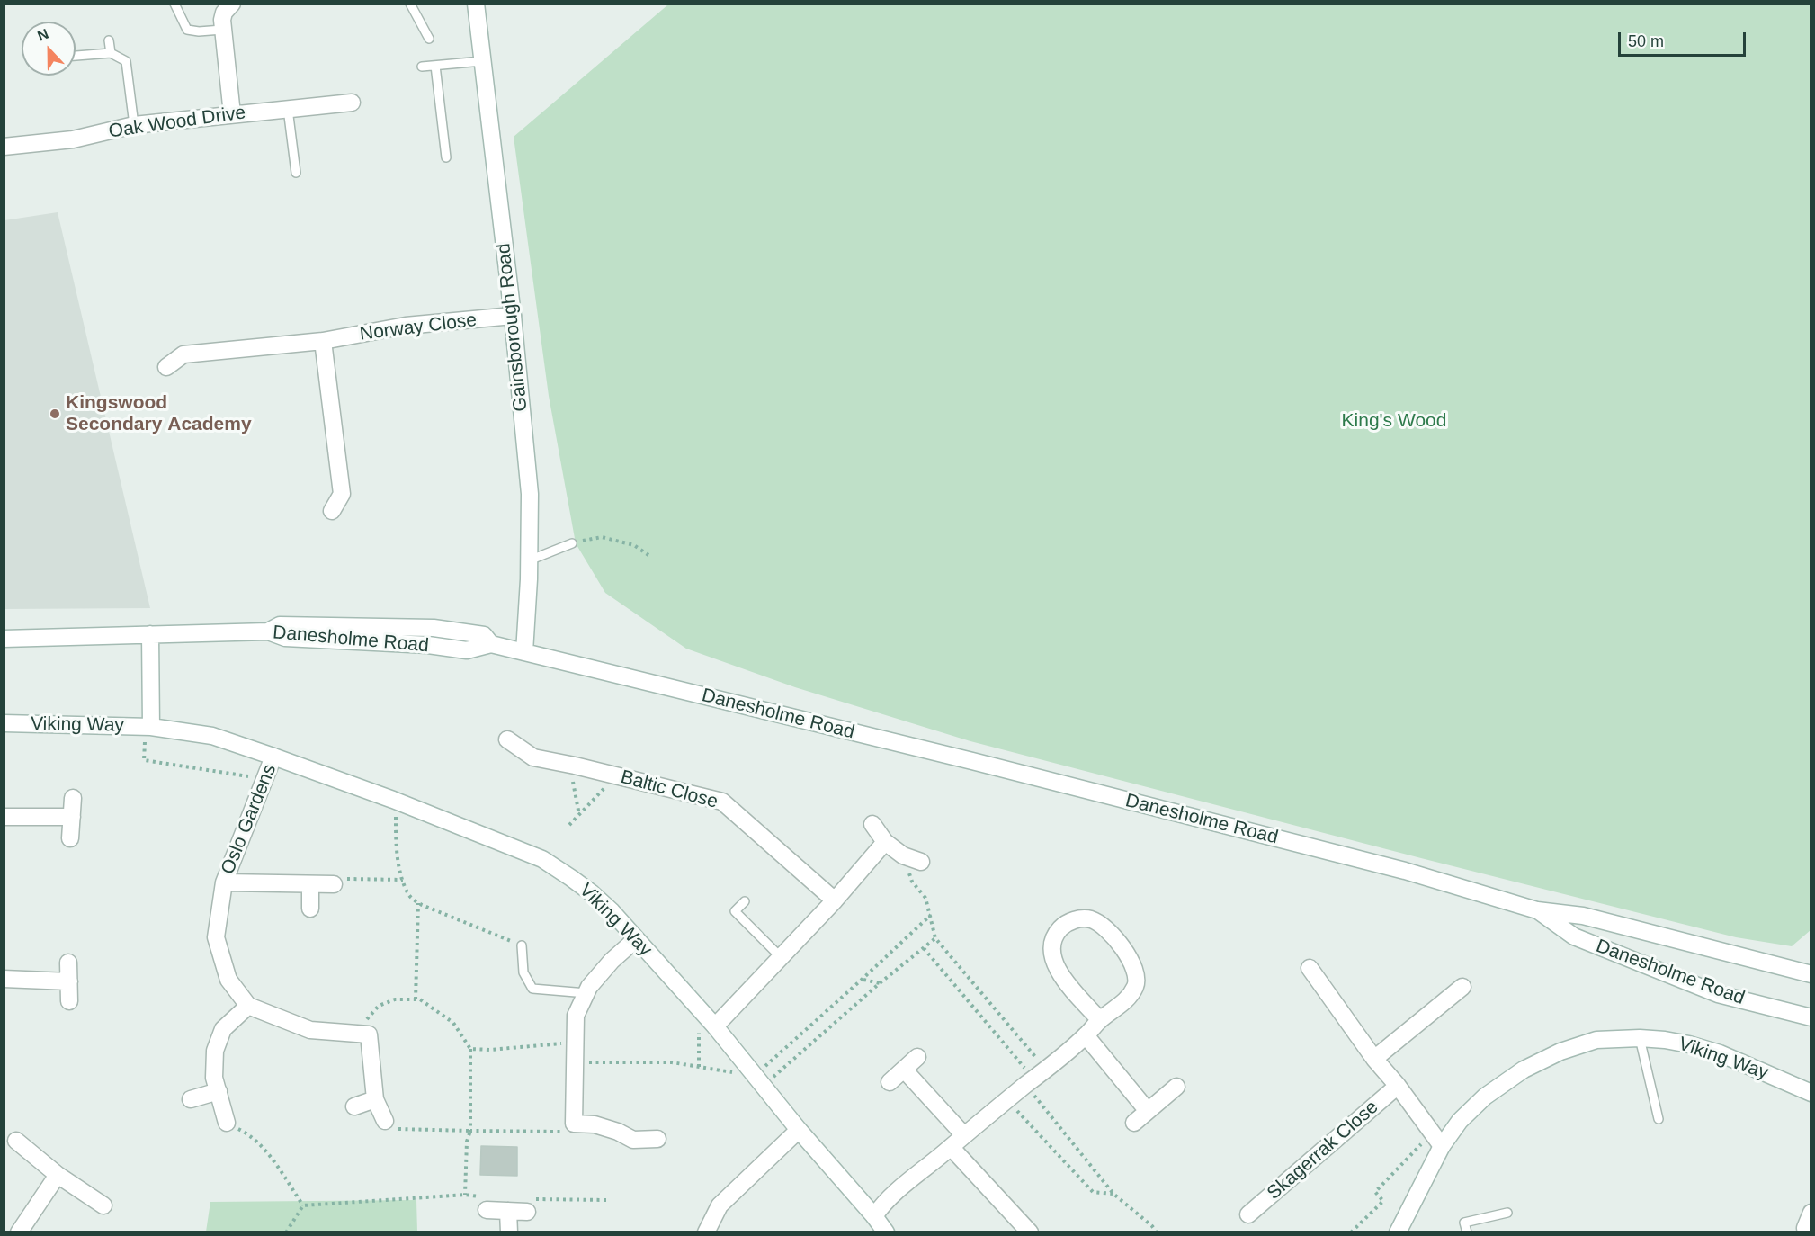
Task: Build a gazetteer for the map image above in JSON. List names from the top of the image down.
{
  "streets": {
    "street": [
      "Oak Wood Drive",
      "Norway Close",
      "Gainsborough Road",
      "Danesholme Road",
      "Viking Way",
      "Baltic Close",
      "Oslo Gardens",
      "Skagerrak Close"
    ]
  },
  "crossings": [
    ["Norway Close", "Gainsborough Road"],
    ["Gainsborough Road", "Danesholme Road"],
    ["Danesholme Road", "Viking Way"],
    ["Viking Way", "Oslo Gardens"],
    ["Viking Way", "Skagerrak Close"]
  ],
  "parks": ["King's Wood"],
  "places": ["Kingswood Secondary Academy"],
  "scale_bar": "50 m",
  "north": "top"
}
